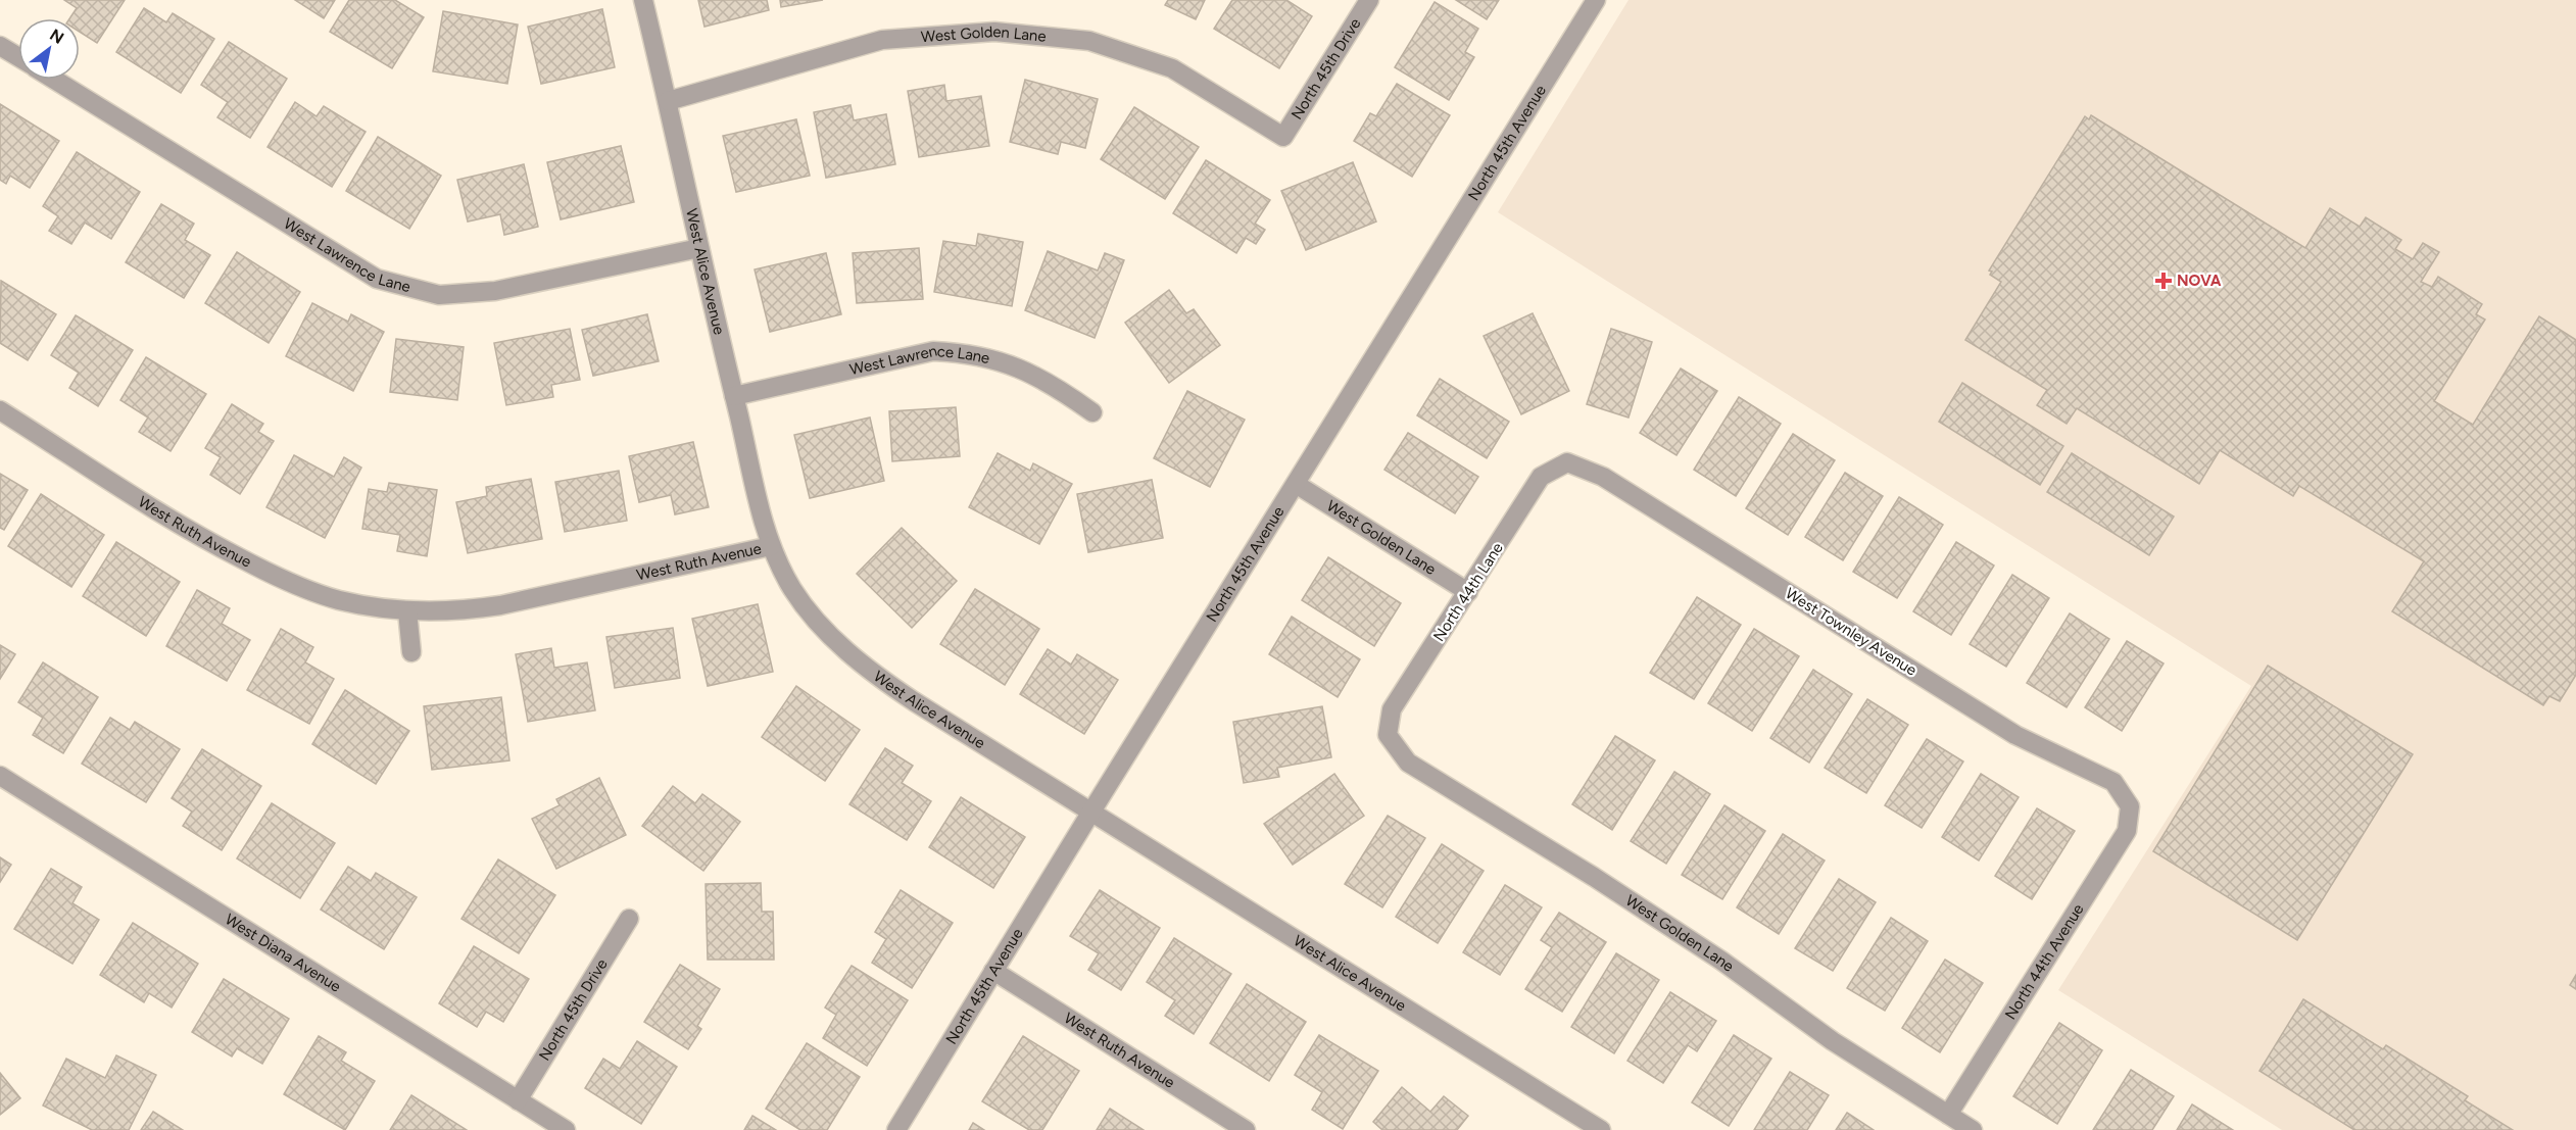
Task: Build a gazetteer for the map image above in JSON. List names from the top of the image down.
{
  "streets": {
    "street": [
      "West Golden Lane",
      "North 45th Drive",
      "North 45th Avenue",
      "West Lawrence Lane",
      "West Alice Avenue",
      "West Ruth Avenue",
      "North 44th Lane",
      "West Townley Avenue",
      "West Diana Avenue",
      "North 44th Avenue"
    ]
  },
  "crossings": [
    ["West Golden Lane", "North 45th Drive"],
    ["West Golden Lane", "North 45th Avenue"],
    ["West Golden Lane", "West Alice Avenue"],
    ["West Golden Lane", "North 44th Lane"],
    ["West Golden Lane", "North 44th Avenue"],
    ["North 45th Drive", "West Diana Avenue"],
    ["North 45th Avenue", "West Alice Avenue"],
    ["North 45th Avenue", "West Ruth Avenue"],
    ["West Lawrence Lane", "West Alice Avenue"],
    ["West Alice Avenue", "West Ruth Avenue"],
    ["North 44th Lane", "West Townley Avenue"],
    ["West Townley Avenue", "North 44th Avenue"]
  ],
  "places": {
    "health": ["NOVA"]
  },
  "north": "top right"
}
